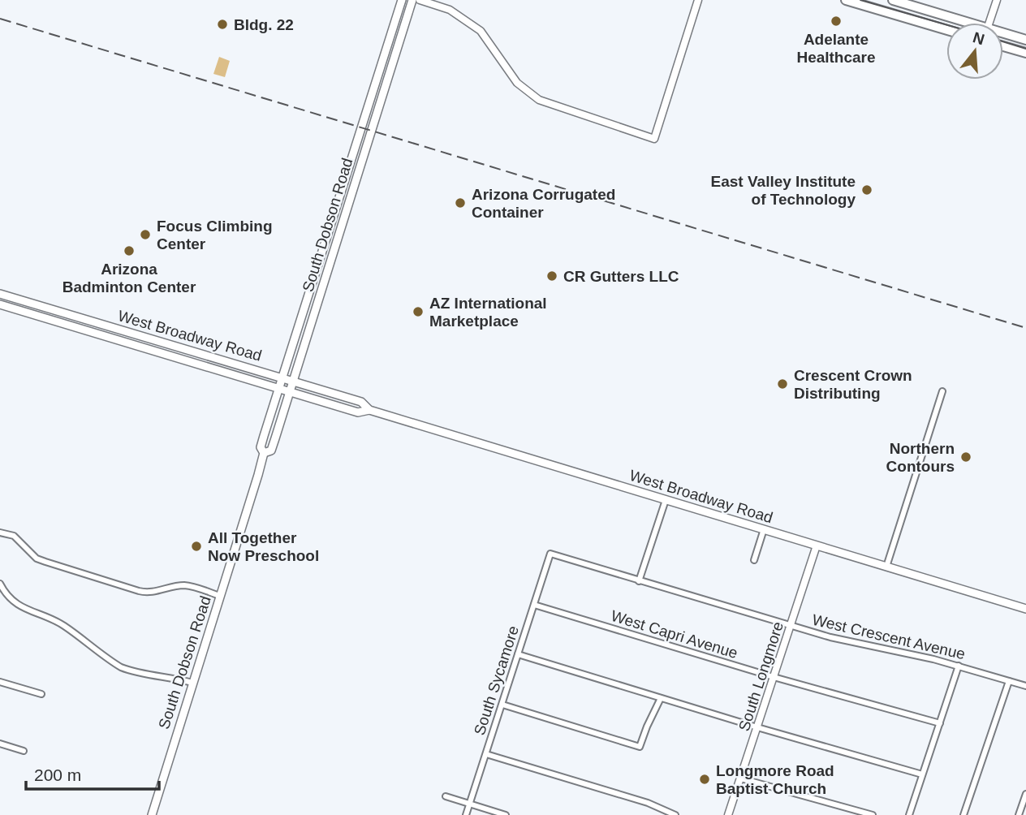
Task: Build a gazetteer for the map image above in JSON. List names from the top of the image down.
{
  "streets": {
    "main road": ["South Dobson Road", "West Broadway Road"],
    "street": [
      "West Capri Avenue",
      "West Crescent Avenue",
      "South Longmore",
      "South Sycamore"
    ]
  },
  "crossings": [
    ["South Dobson Road", "West Broadway Road"],
    ["West Broadway Road", "South Longmore"],
    ["West Capri Avenue", "South Longmore"],
    ["West Capri Avenue", "South Sycamore"],
    ["West Crescent Avenue", "South Longmore"],
    ["West Crescent Avenue", "South Sycamore"]
  ],
  "places": [
    "Adelante Healthcare",
    "Bldg. 22",
    "East Valley Institute of Technology",
    "Arizona Corrugated Container",
    "Focus Climbing Center",
    "Arizona Badminton Center",
    "CR Gutters LLC",
    "AZ International Marketplace",
    "Crescent Crown Distributing",
    "Northern Contours",
    "All Together Now Preschool",
    "Longmore Road Baptist Church"
  ],
  "scale_bar": "200 m",
  "north": "top"
}
